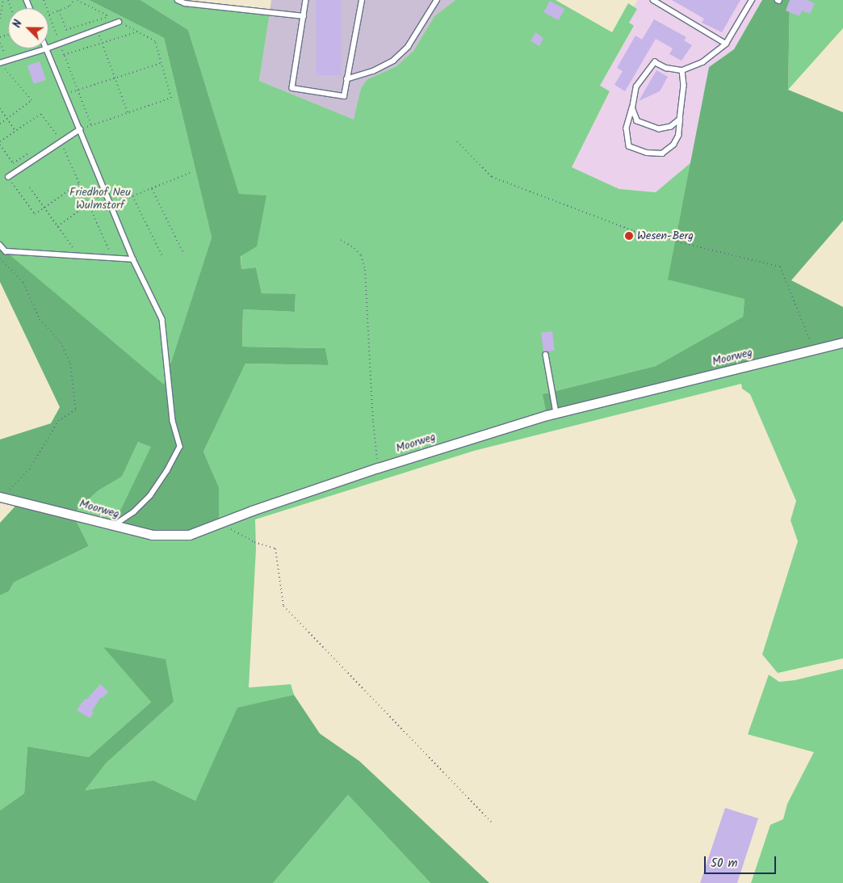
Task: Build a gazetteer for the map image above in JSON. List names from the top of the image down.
{
  "streets": {
    "street": ["Moorweg"]
  },
  "parks": ["Friedhof Neu Wulmstorf"],
  "places": ["Wesen-Berg"],
  "scale_bar": "50 m",
  "north": "top left"
}
